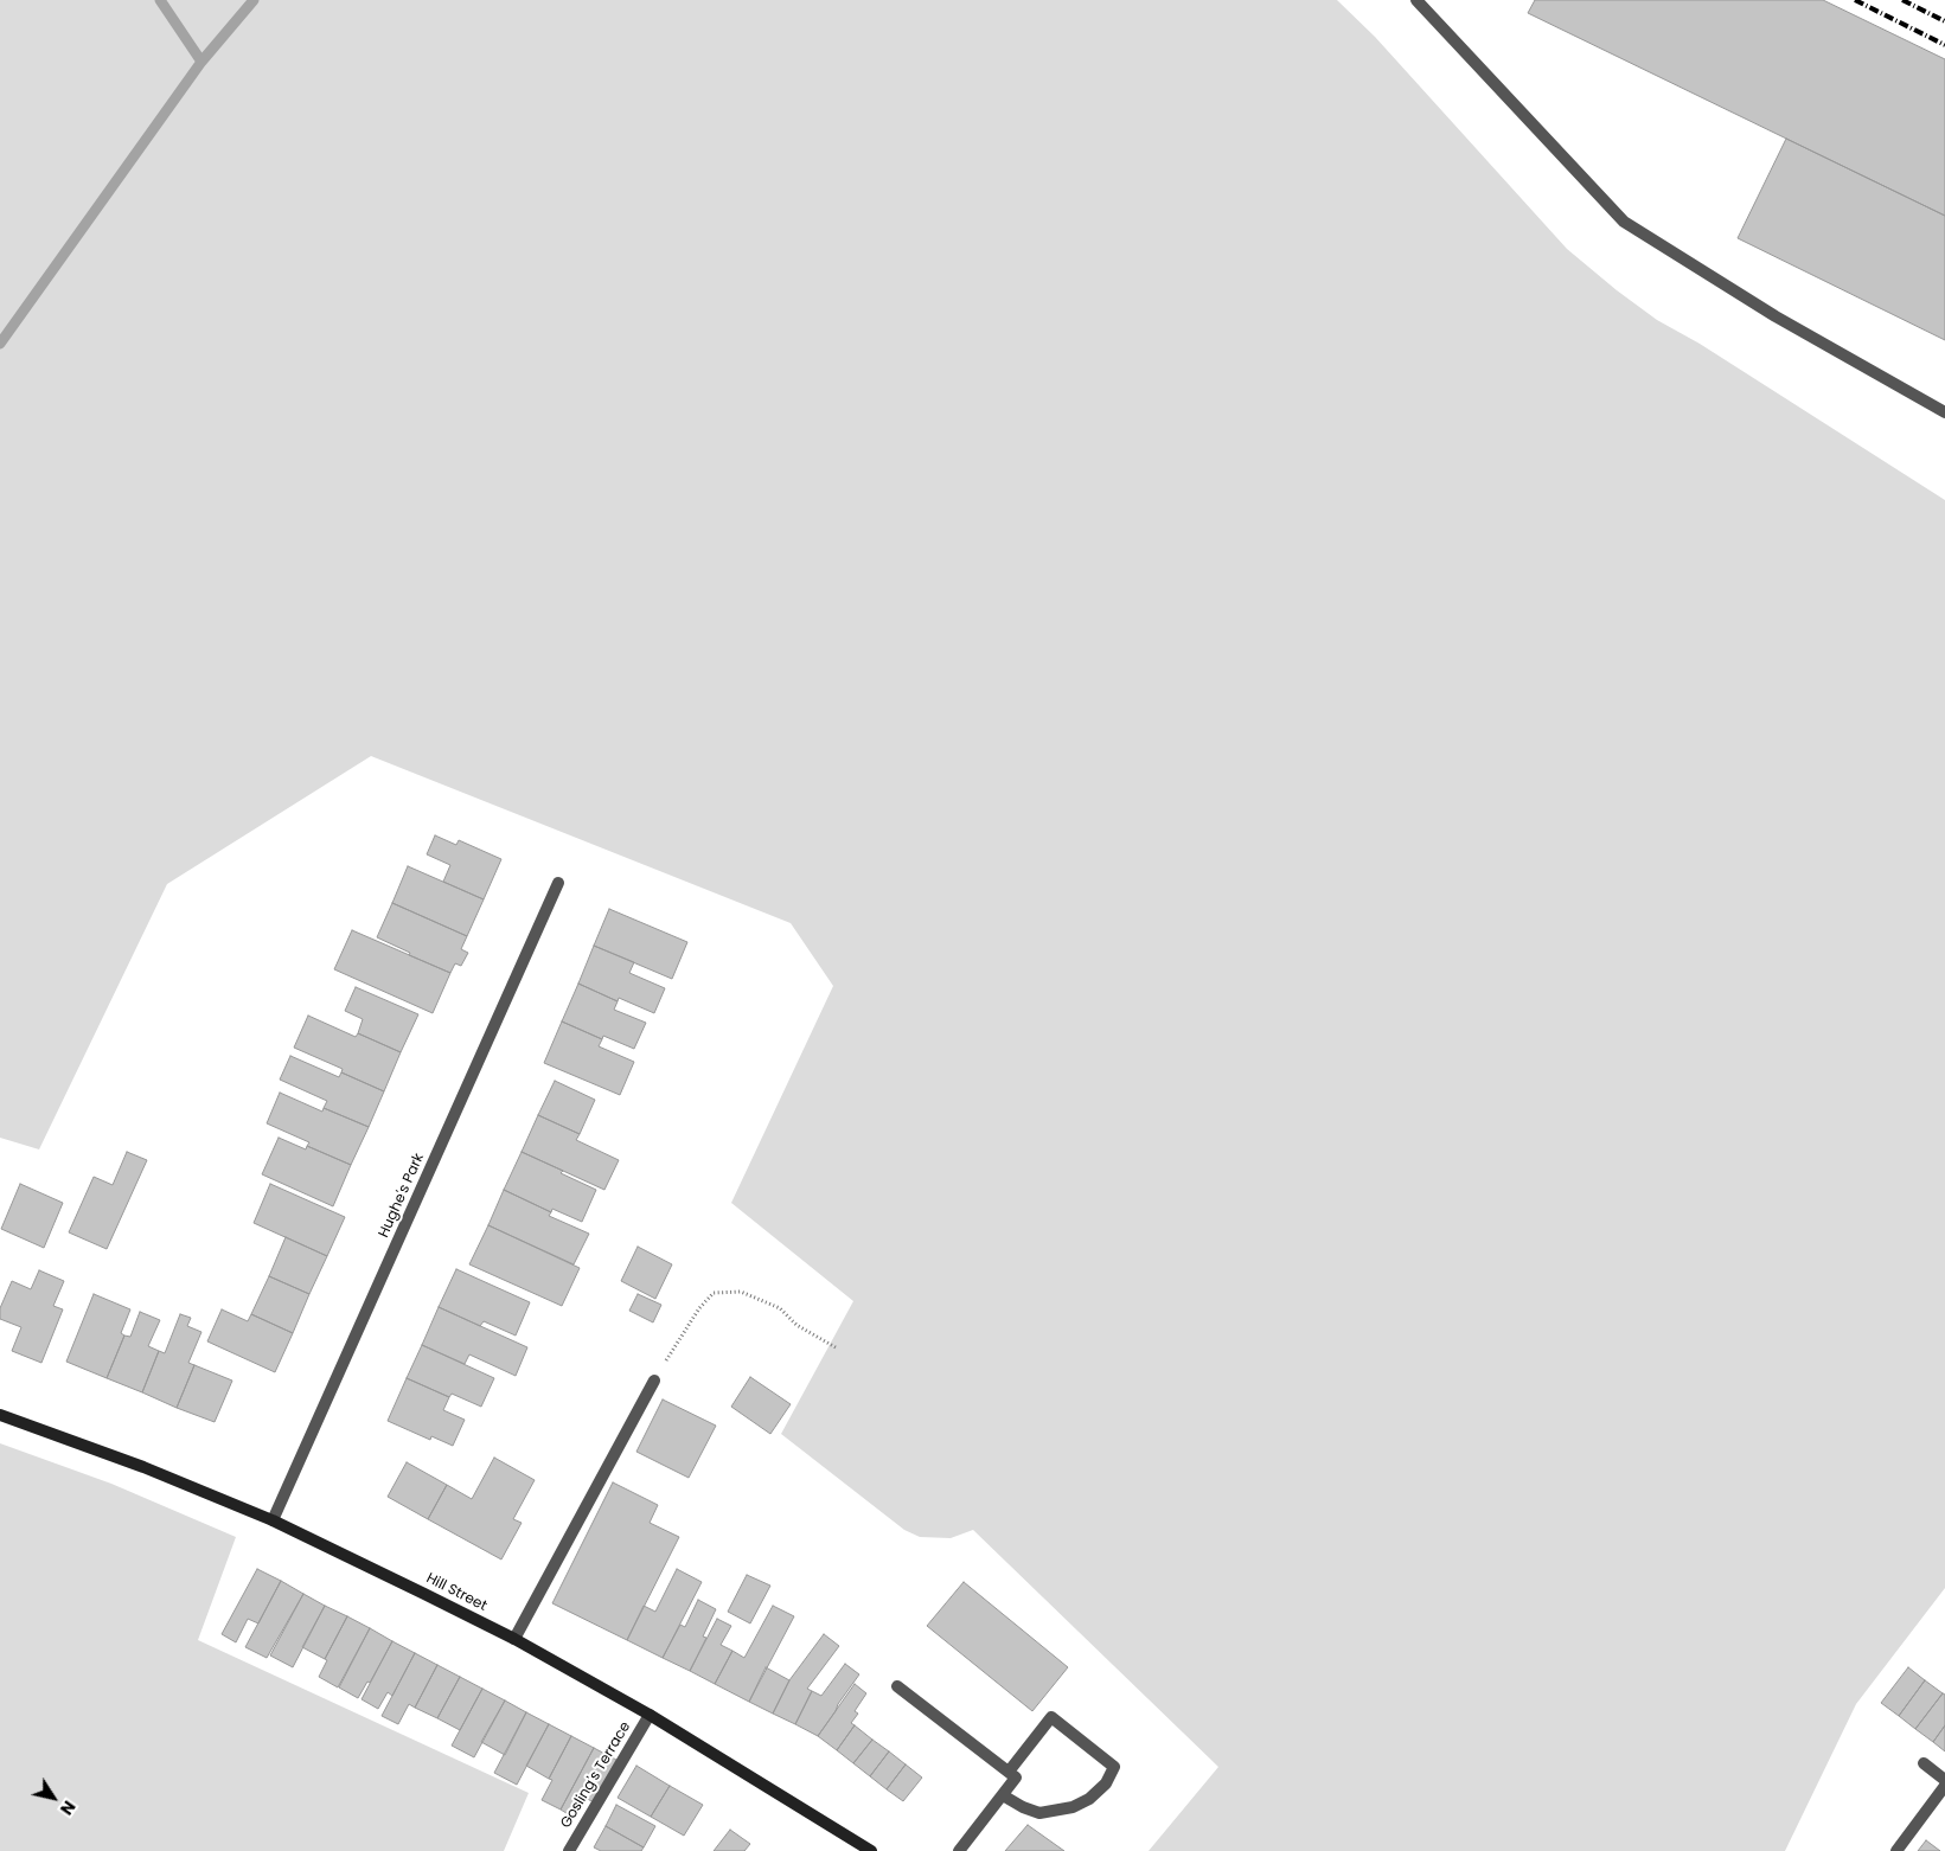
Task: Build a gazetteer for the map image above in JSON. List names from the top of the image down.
{
  "streets": {
    "main road": ["Hill Street"],
    "street": ["Hughe's Park", "Gosling's Terrace"]
  },
  "crossings": [
    ["Hughe's Park", "Hill Street"],
    ["Hill Street", "Gosling's Terrace"]
  ],
  "north": "bottom right"
}
